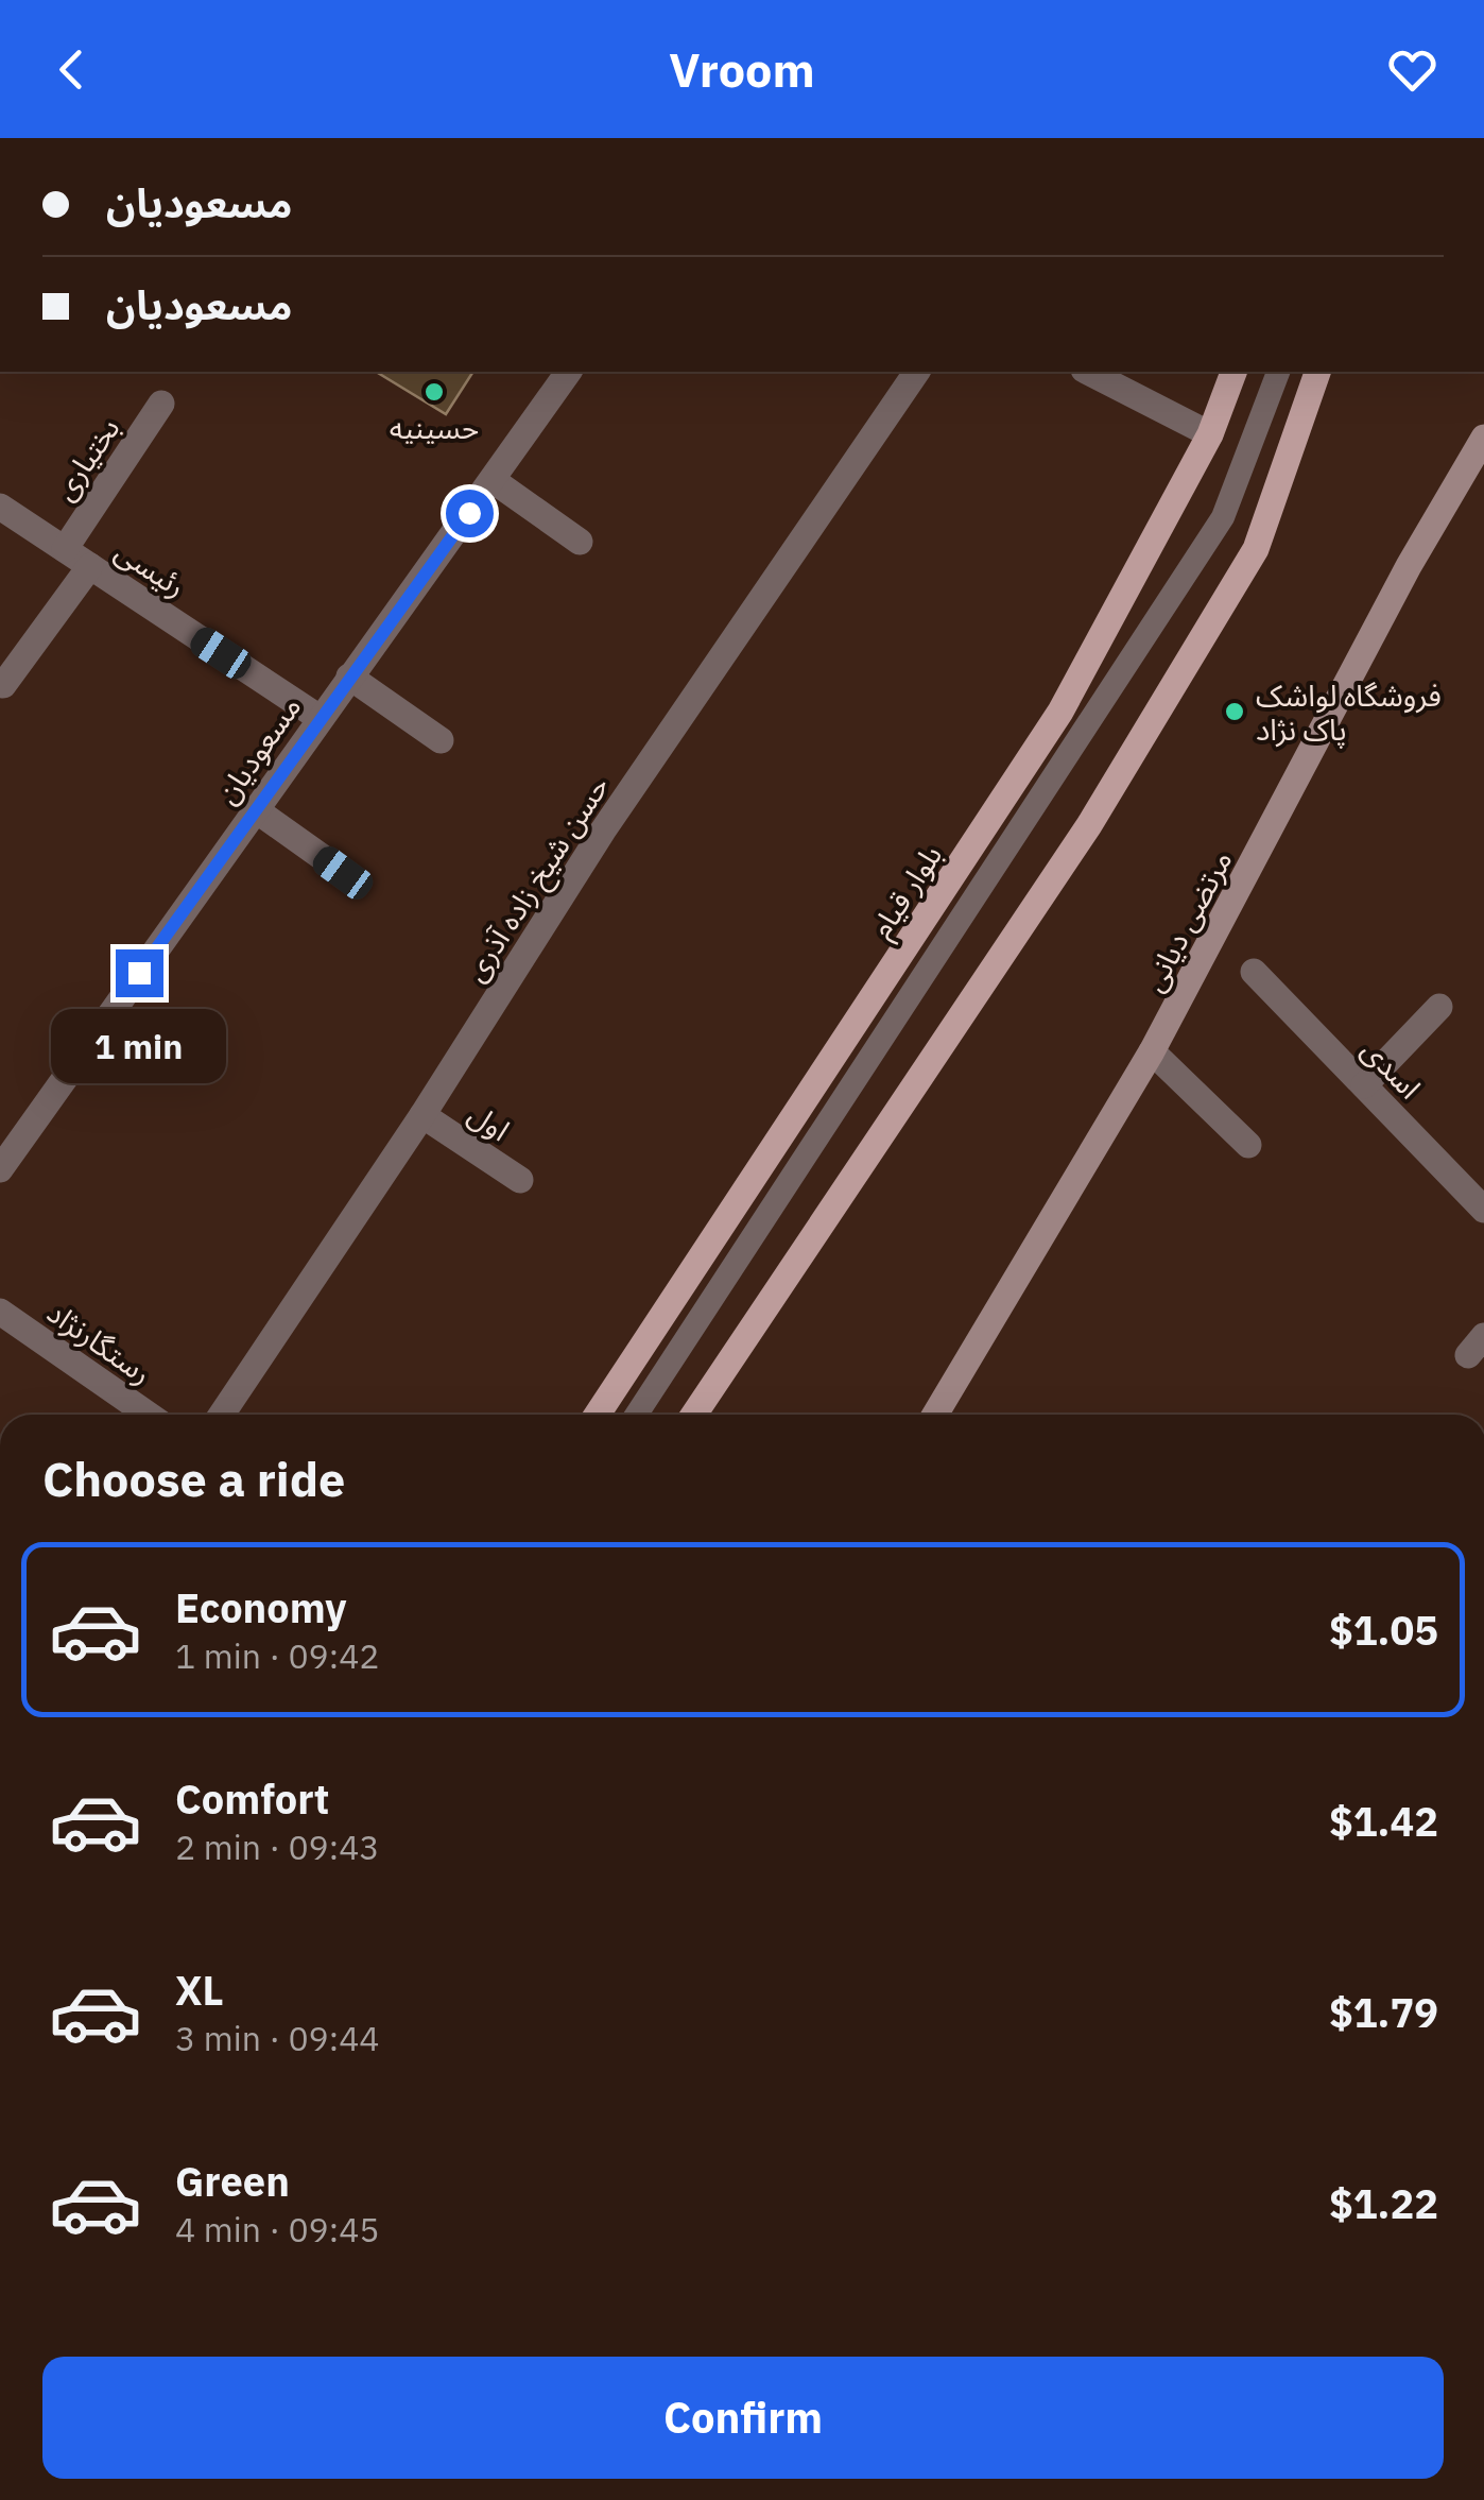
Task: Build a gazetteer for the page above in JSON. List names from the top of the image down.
{
  "streets": {
    "main road": ["بلوار قیام"],
    "street": [
      "بختیاری",
      "رئیسی",
      "مسعودیان",
      "حسن شیخ زاده آذری",
      "مرتضی دیانی",
      "اسدی",
      "اول",
      "رستگارنژاد"
    ]
  },
  "crossings": [
    ["بختیاری", "رئیسی"],
    ["رئیسی", "مسعودیان"],
    ["حسن شیخ زاده آذری", "اول"]
  ],
  "places": ["حسینیه", "فروشگاه لواشک پاک نژاد"],
  "page": {
    "header": "Vroom",
    "banner": ["مسعودیان", "مسعودیان"],
    "bubble": "1 min",
    "heading": "Choose a ride",
    "list": [
      {
        "name": "Economy",
        "note": "1 min · 09:42",
        "value": "$1.05"
      },
      {
        "name": "Comfort",
        "note": "2 min · 09:43",
        "value": "$1.42"
      },
      {
        "name": "XL",
        "note": "3 min · 09:44",
        "value": "$1.79"
      },
      {
        "name": "Green",
        "note": "4 min · 09:45",
        "value": "$1.22"
      }
    ],
    "buttons": "Confirm"
  }
}
